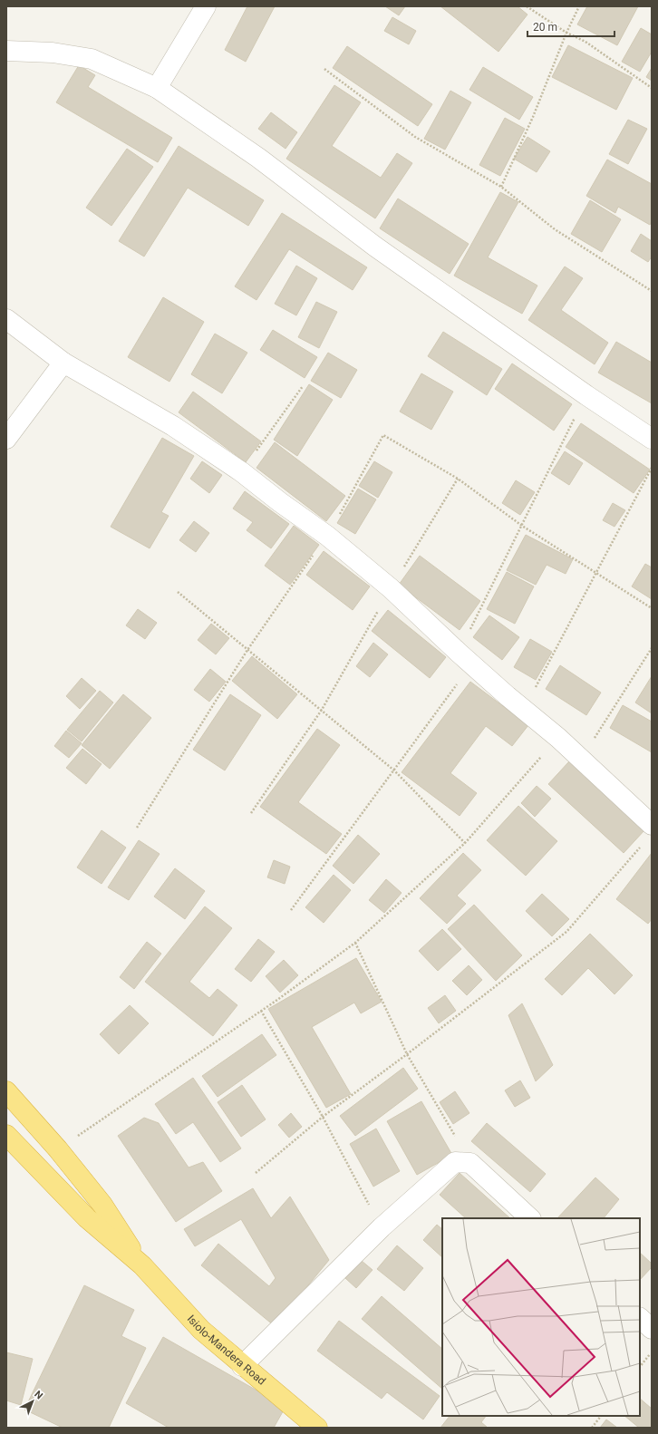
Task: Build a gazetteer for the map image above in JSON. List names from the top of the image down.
{
  "streets": {
    "highway": ["Isiolo-Mandera Road"]
  },
  "scale_bar": "20 m",
  "north": "top right"
}
